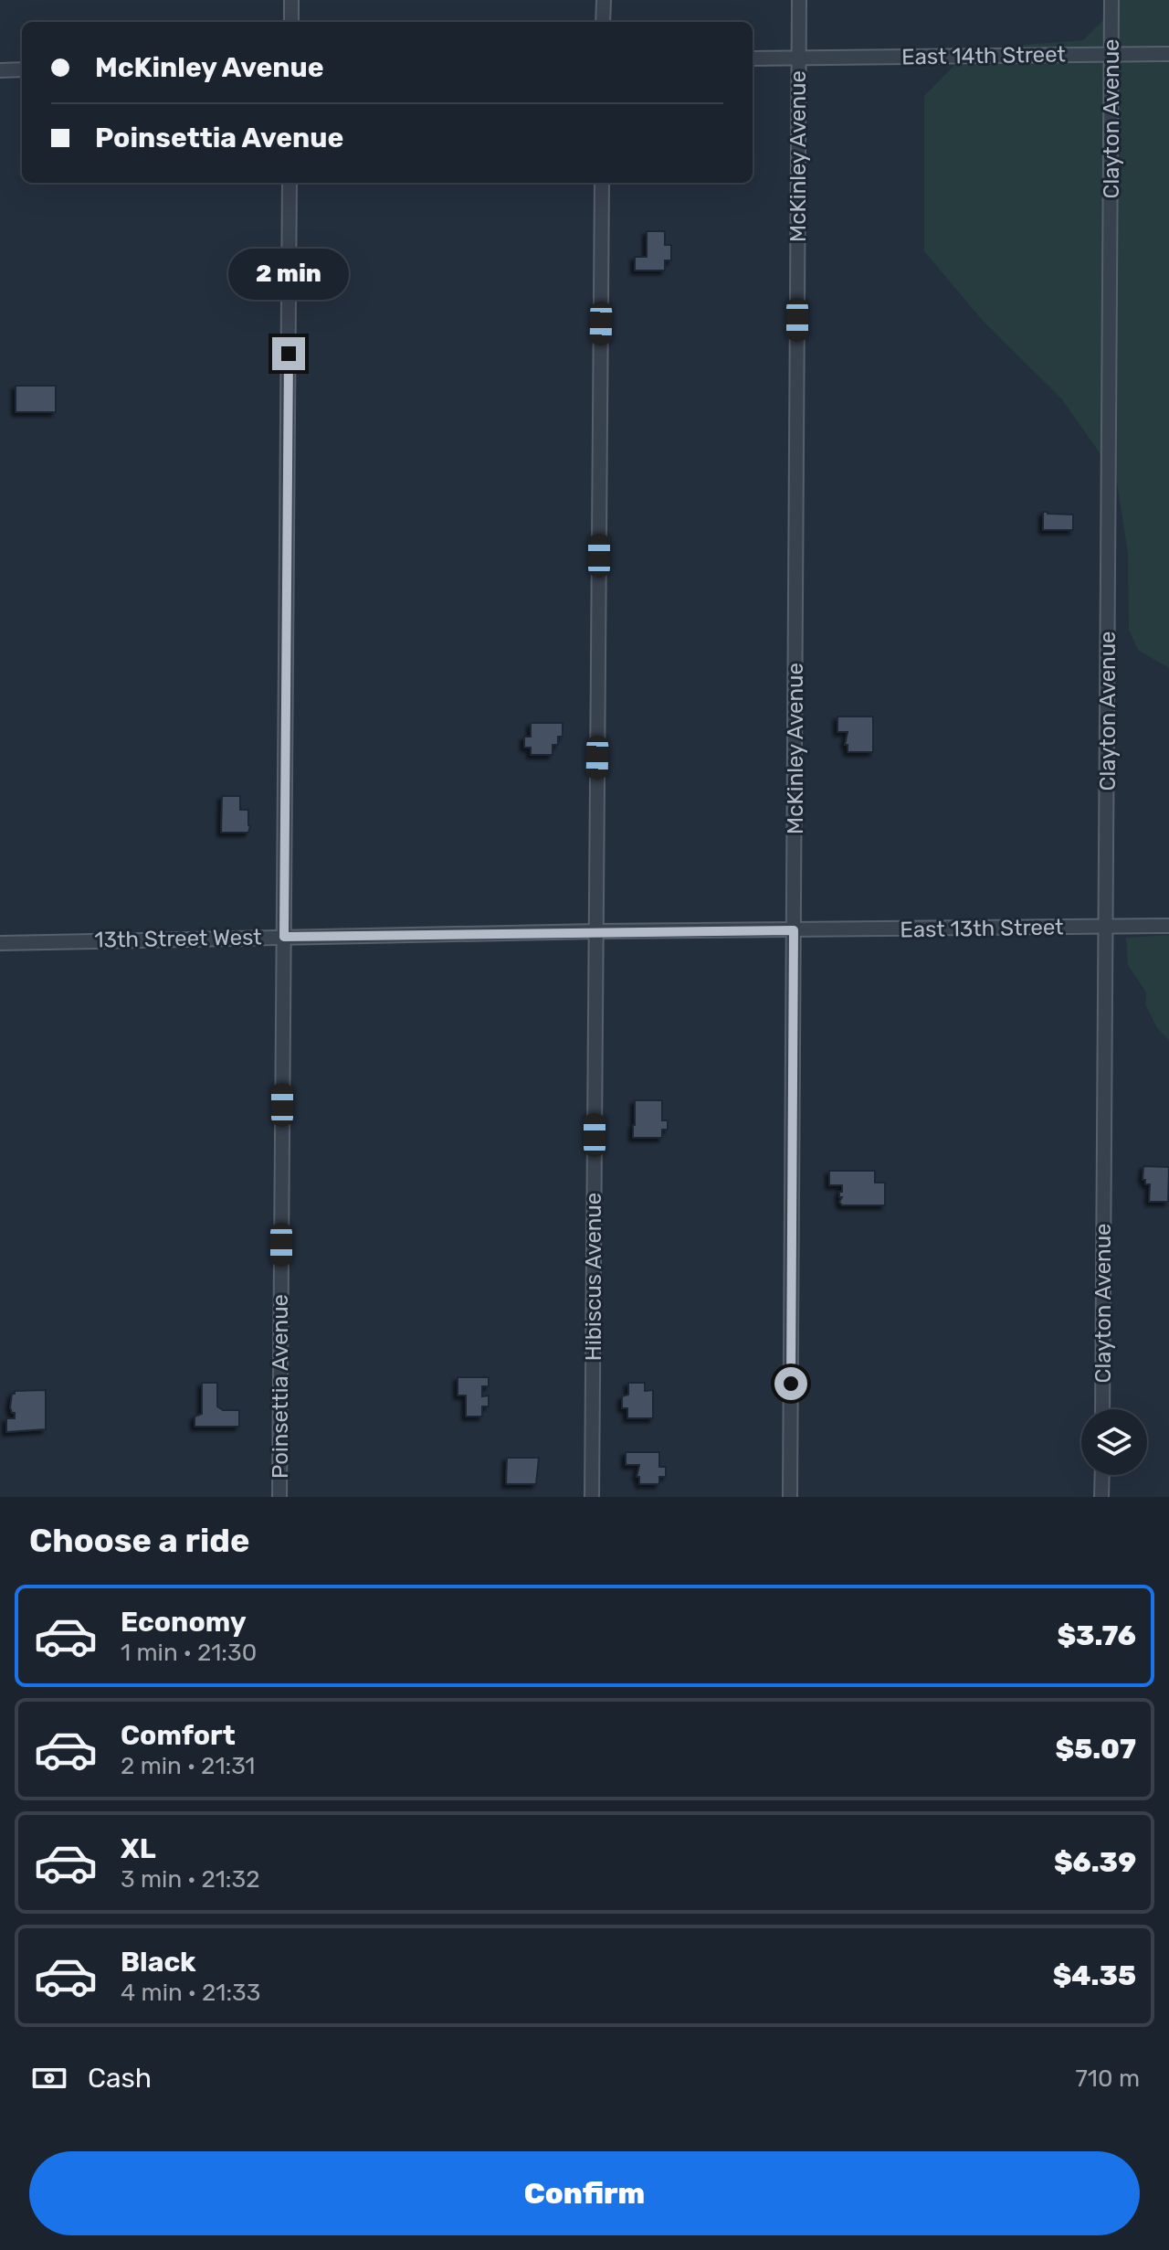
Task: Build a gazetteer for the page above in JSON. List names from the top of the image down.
{
  "streets": {
    "street": [
      "East 14th Street",
      "Clayton Avenue",
      "McKinley Avenue",
      "East 13th Street",
      "13th Street West",
      "Hibiscus Avenue",
      "Poinsettia Avenue"
    ]
  },
  "crossings": [
    ["East 14th Street", "Clayton Avenue"],
    ["East 14th Street", "McKinley Avenue"],
    ["Clayton Avenue", "East 13th Street"],
    ["McKinley Avenue", "East 13th Street"],
    ["McKinley Avenue", "13th Street West"],
    ["East 13th Street", "13th Street West"],
    ["13th Street West", "Hibiscus Avenue"],
    ["13th Street West", "Poinsettia Avenue"]
  ],
  "page": {
    "banner": ["McKinley Avenue", "Poinsettia Avenue"],
    "bubble": "2 min",
    "heading": "Choose a ride",
    "list": [
      {
        "name": "Economy",
        "note": "1 min · 21:30",
        "value": "$3.76"
      },
      {
        "name": "Comfort",
        "note": "2 min · 21:31",
        "value": "$5.07"
      },
      {
        "name": "XL",
        "note": "3 min · 21:32",
        "value": "$6.39"
      },
      {
        "name": "Black",
        "note": "4 min · 21:33",
        "value": "$4.35"
      }
    ],
    "pay": ["Cash", "710 m"],
    "buttons": "Confirm"
  }
}
